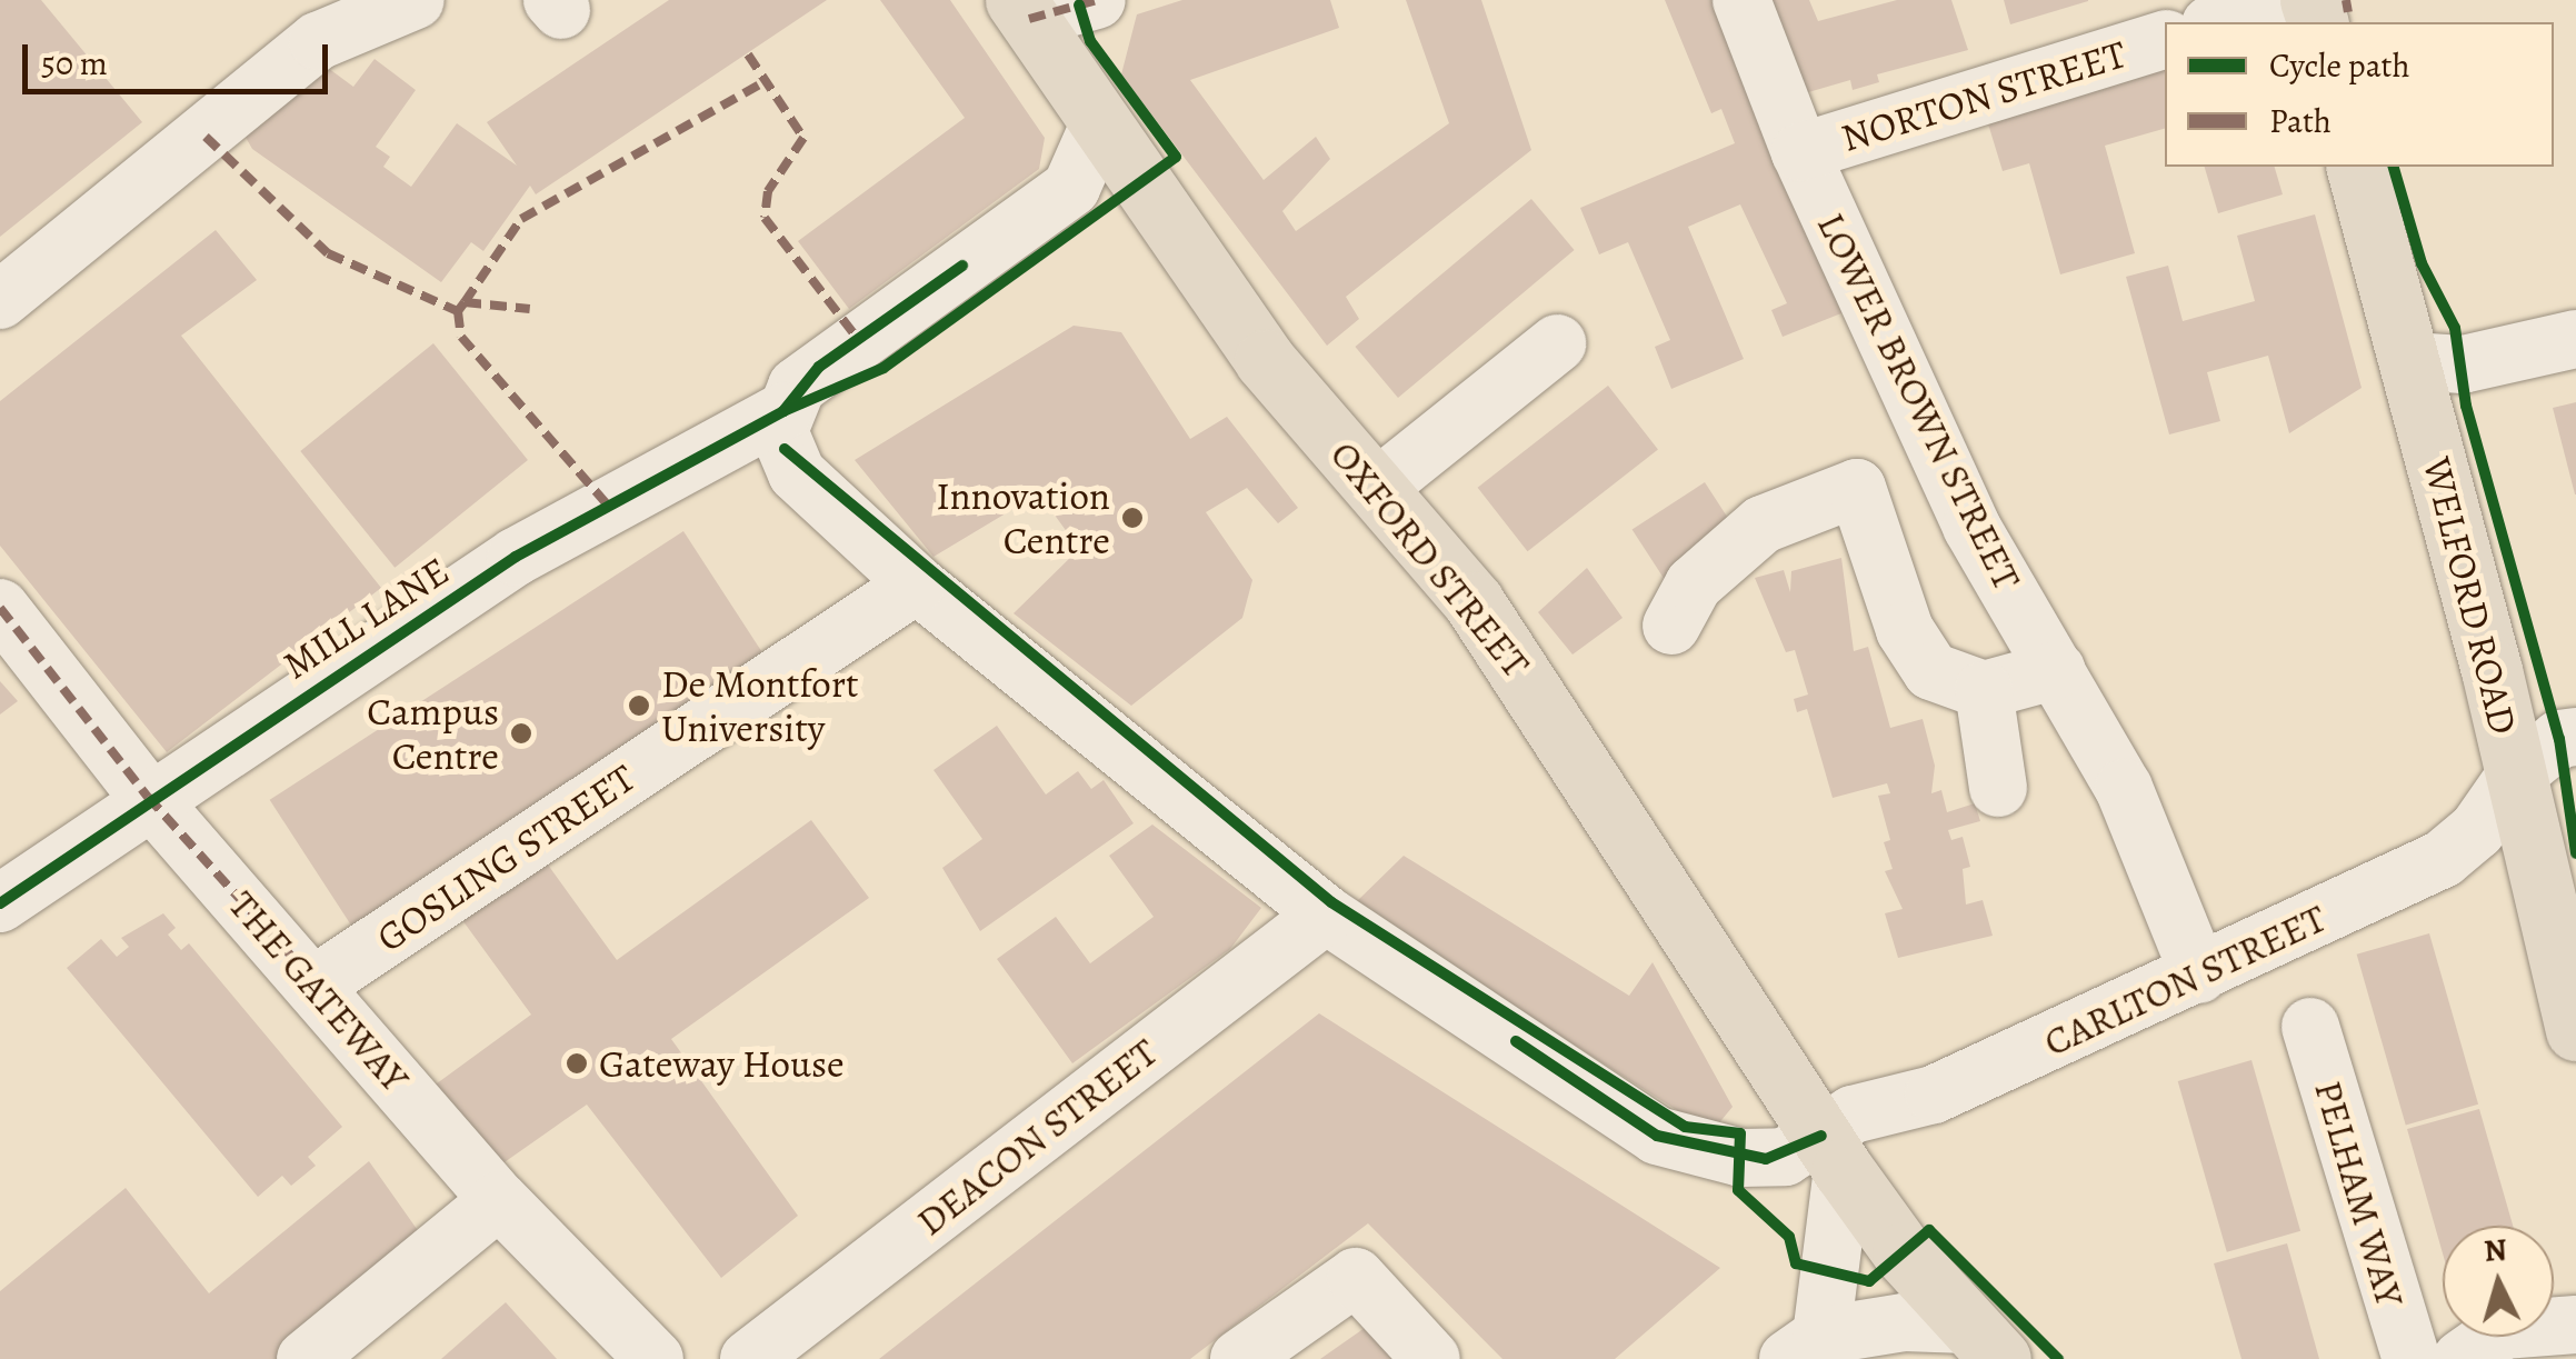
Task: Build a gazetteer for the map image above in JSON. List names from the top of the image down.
{
  "streets": {
    "main road": ["OXFORD STREET", "WELFORD ROAD"],
    "street": [
      "NORTON STREET",
      "LOWER BROWN STREET",
      "MILL LANE",
      "GOSLING STREET",
      "CARLTON STREET",
      "THE GATEWAY",
      "DEACON STREET",
      "PELHAM WAY"
    ]
  },
  "crossings": [
    ["NORTON STREET", "LOWER BROWN STREET"],
    ["LOWER BROWN STREET", "CARLTON STREET"],
    ["OXFORD STREET", "CARLTON STREET"],
    ["WELFORD ROAD", "CARLTON STREET"],
    ["MILL LANE", "CARLTON STREET"],
    ["MILL LANE", "THE GATEWAY"],
    ["GOSLING STREET", "CARLTON STREET"],
    ["GOSLING STREET", "THE GATEWAY"],
    ["CARLTON STREET", "DEACON STREET"]
  ],
  "places": [
    "Innovation Centre",
    "De Montfort University",
    "Campus Centre",
    "Gateway House"
  ],
  "legend": ["Cycle path", "Path"],
  "scale_bar": "50 m",
  "north": "top"
}
